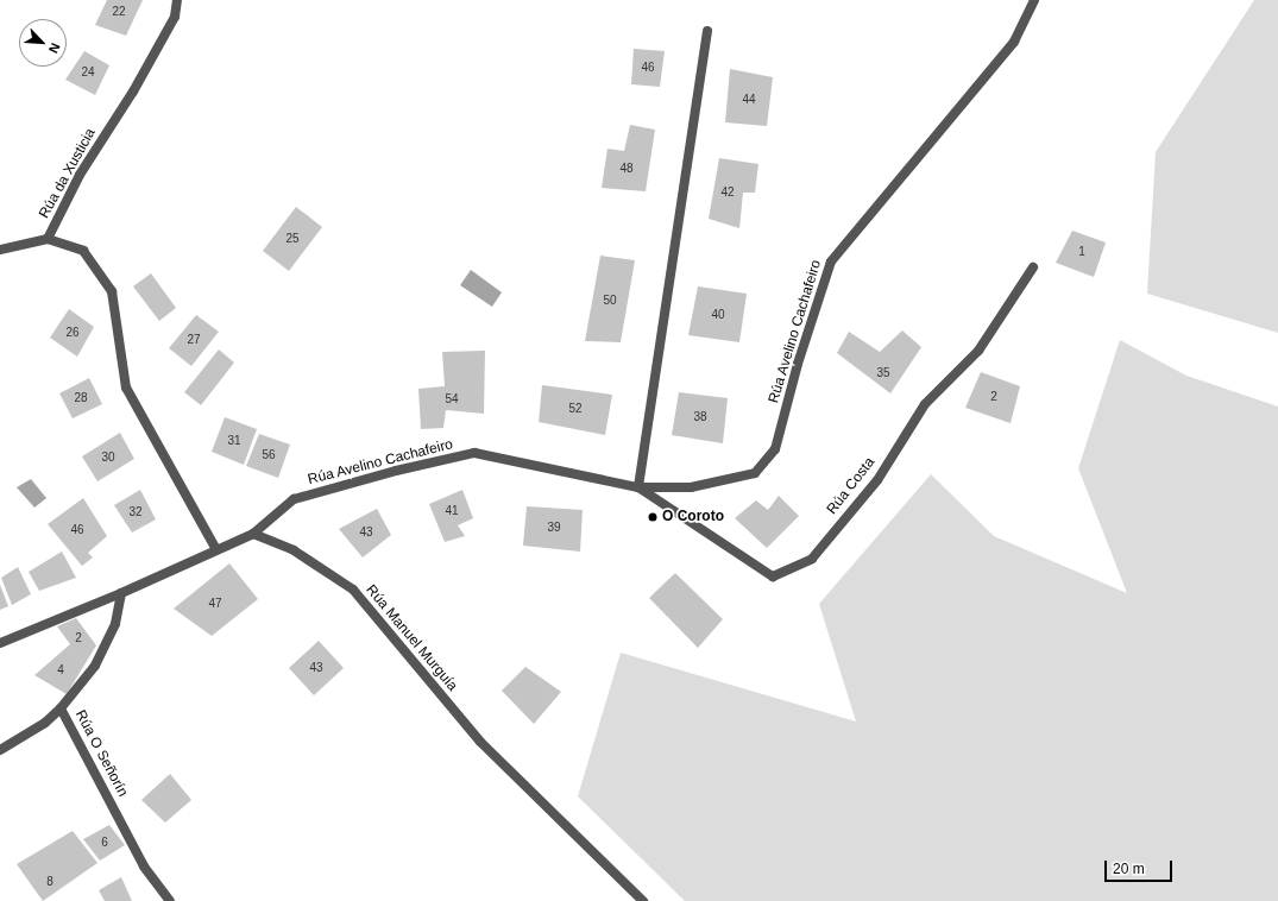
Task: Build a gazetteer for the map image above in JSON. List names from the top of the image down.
{
  "streets": {
    "street": [
      "Rúa da Xusticia",
      "Rúa Avelino Cachafeiro",
      "Rúa Costa",
      "Rúa Manuel Murguía",
      "Rúa O Señorín"
    ]
  },
  "crossings": [
    ["Rúa Avelino Cachafeiro", "Rúa Costa"],
    ["Rúa Avelino Cachafeiro", "Rúa Manuel Murguía"]
  ],
  "places": ["O Coroto"],
  "house_numbers": [
    "22",
    "46",
    "24",
    "44",
    "48",
    "42",
    "25",
    "1",
    "50",
    "40",
    "26",
    "27",
    "35",
    "2",
    "28",
    "54",
    "52",
    "38",
    "31",
    "56",
    "30",
    "41",
    "32",
    "39",
    "46",
    "43",
    "47",
    "2",
    "43",
    "4",
    "6",
    "8"
  ],
  "scale_bar": "20 m",
  "north": "bottom right"
}
